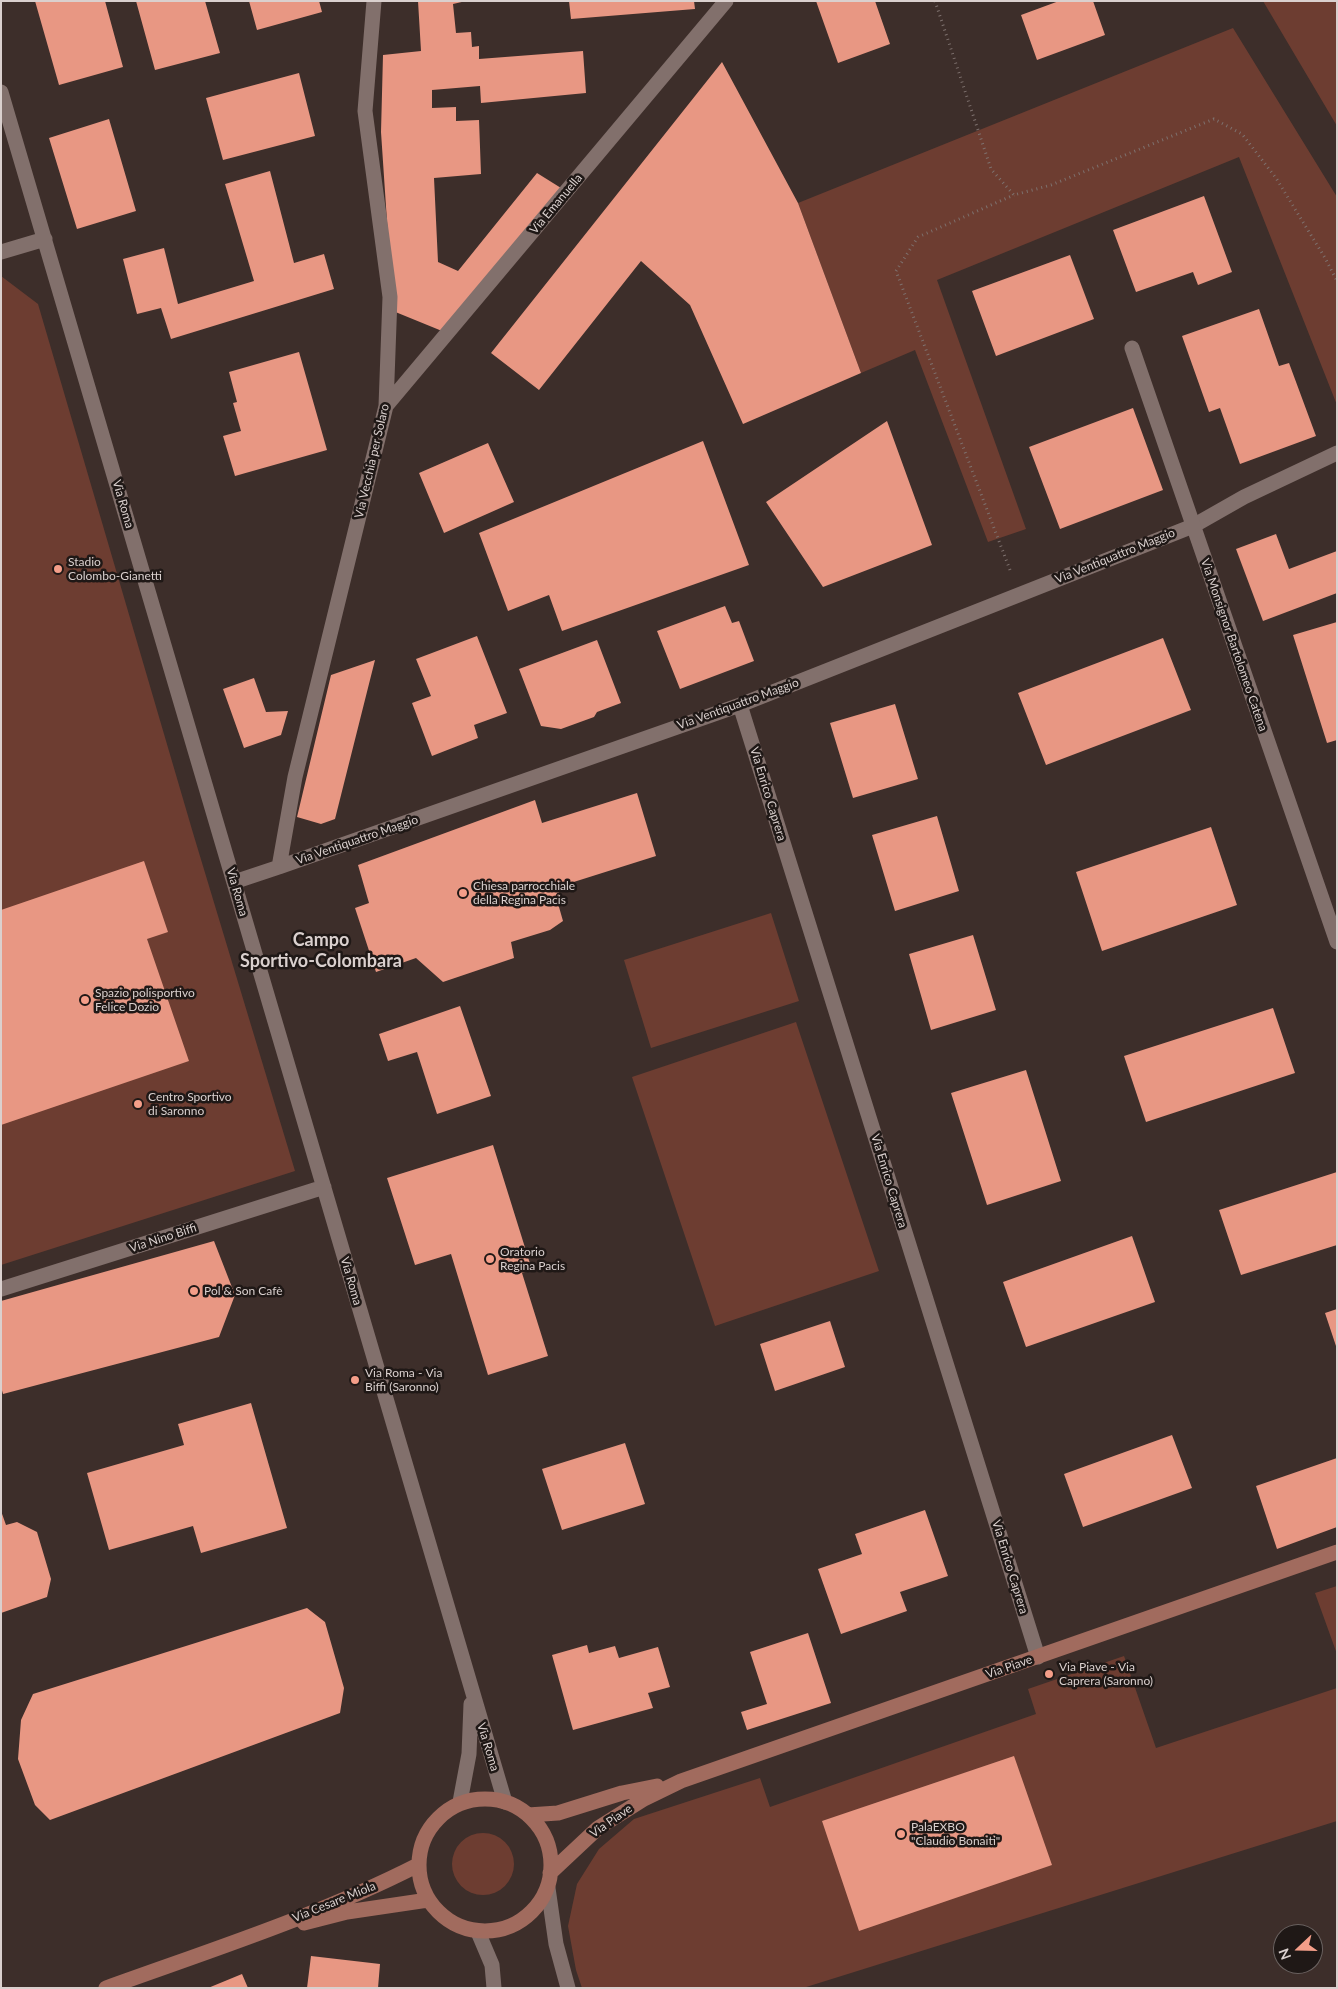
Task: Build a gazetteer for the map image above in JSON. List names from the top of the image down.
{
  "streets": {
    "street": [
      "Via Emanuella",
      "Via Vecchia per Solaro",
      "Via Roma",
      "Via Ventiquattro Maggio",
      "Via Monsignor Bartolomeo Catena",
      "Via Enrico Caprera",
      "Via Nino Biffi",
      "Via Piave",
      "Via Cesare Miola"
    ]
  },
  "crossings": [
    ["Via Emanuella", "Via Vecchia per Solaro"],
    ["Via Vecchia per Solaro", "Via Ventiquattro Maggio"],
    ["Via Roma", "Via Nino Biffi"],
    ["Via Roma", "Via Piave"],
    ["Via Roma", "Via Cesare Miola"],
    ["Via Ventiquattro Maggio", "Via Monsignor Bartolomeo Catena"],
    ["Via Ventiquattro Maggio", "Via Enrico Caprera"],
    ["Via Enrico Caprera", "Via Piave"],
    ["Via Piave", "Via Cesare Miola"]
  ],
  "districts": ["Campo Sportivo-Colombara"],
  "places": [
    "Stadio Colombo-Gianetti",
    "Chiesa parrocchiale della Regina Pacis",
    "Spazio polisportivo Felice Dozio",
    "Centro Sportivo di Saronno",
    "Oratorio Regina Pacis",
    "Pol & Son Cafè",
    "Via Roma - Via Biffi (Saronno)",
    "Via Piave - Via Caprera (Saronno)",
    "PalaEXBO \"Claudio Bonaiti\""
  ],
  "north": "left"
}
